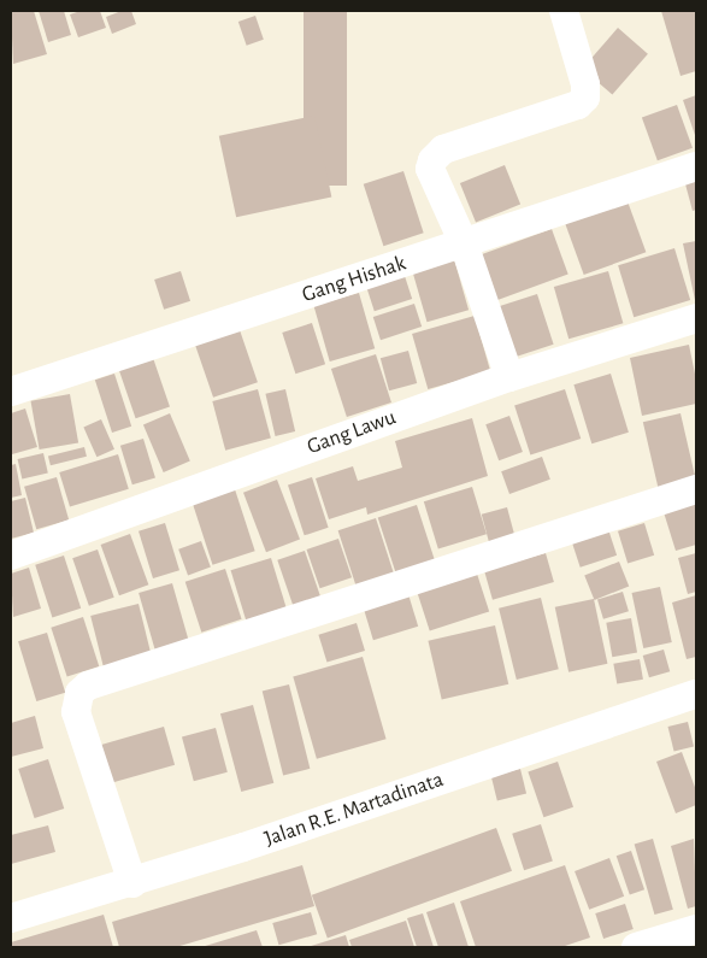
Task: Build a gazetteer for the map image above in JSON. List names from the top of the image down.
{
  "streets": {
    "street": ["Gang Hishak", "Gang Lawu", "Jalan R.E. Martadinata"]
  }
}
